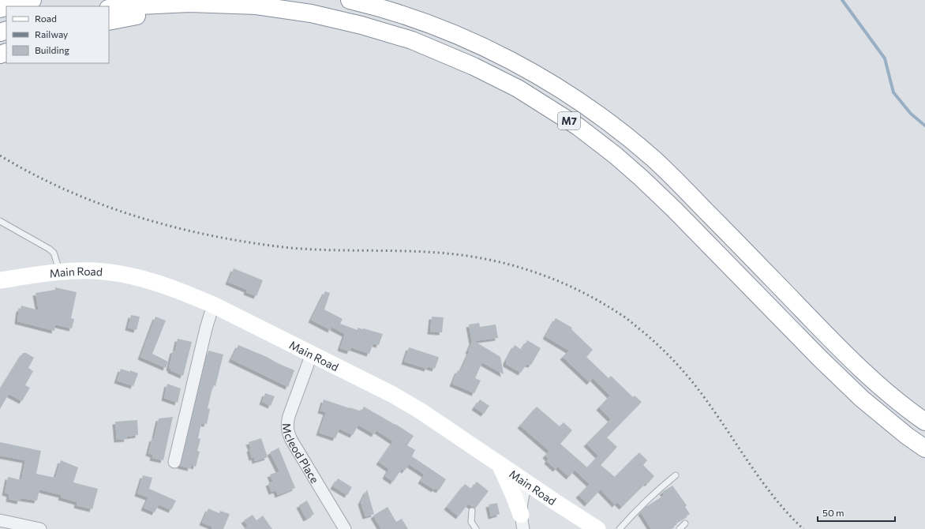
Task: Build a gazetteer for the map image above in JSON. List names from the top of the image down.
{
  "streets": {
    "highway": ["M7"],
    "main road": ["Main Road"],
    "street": ["Mcleod Place"]
  },
  "crossings": [
    ["Main Road", "Mcleod Place"]
  ],
  "legend": ["Road", "Railway", "Building"],
  "scale_bar": "50 m"
}
